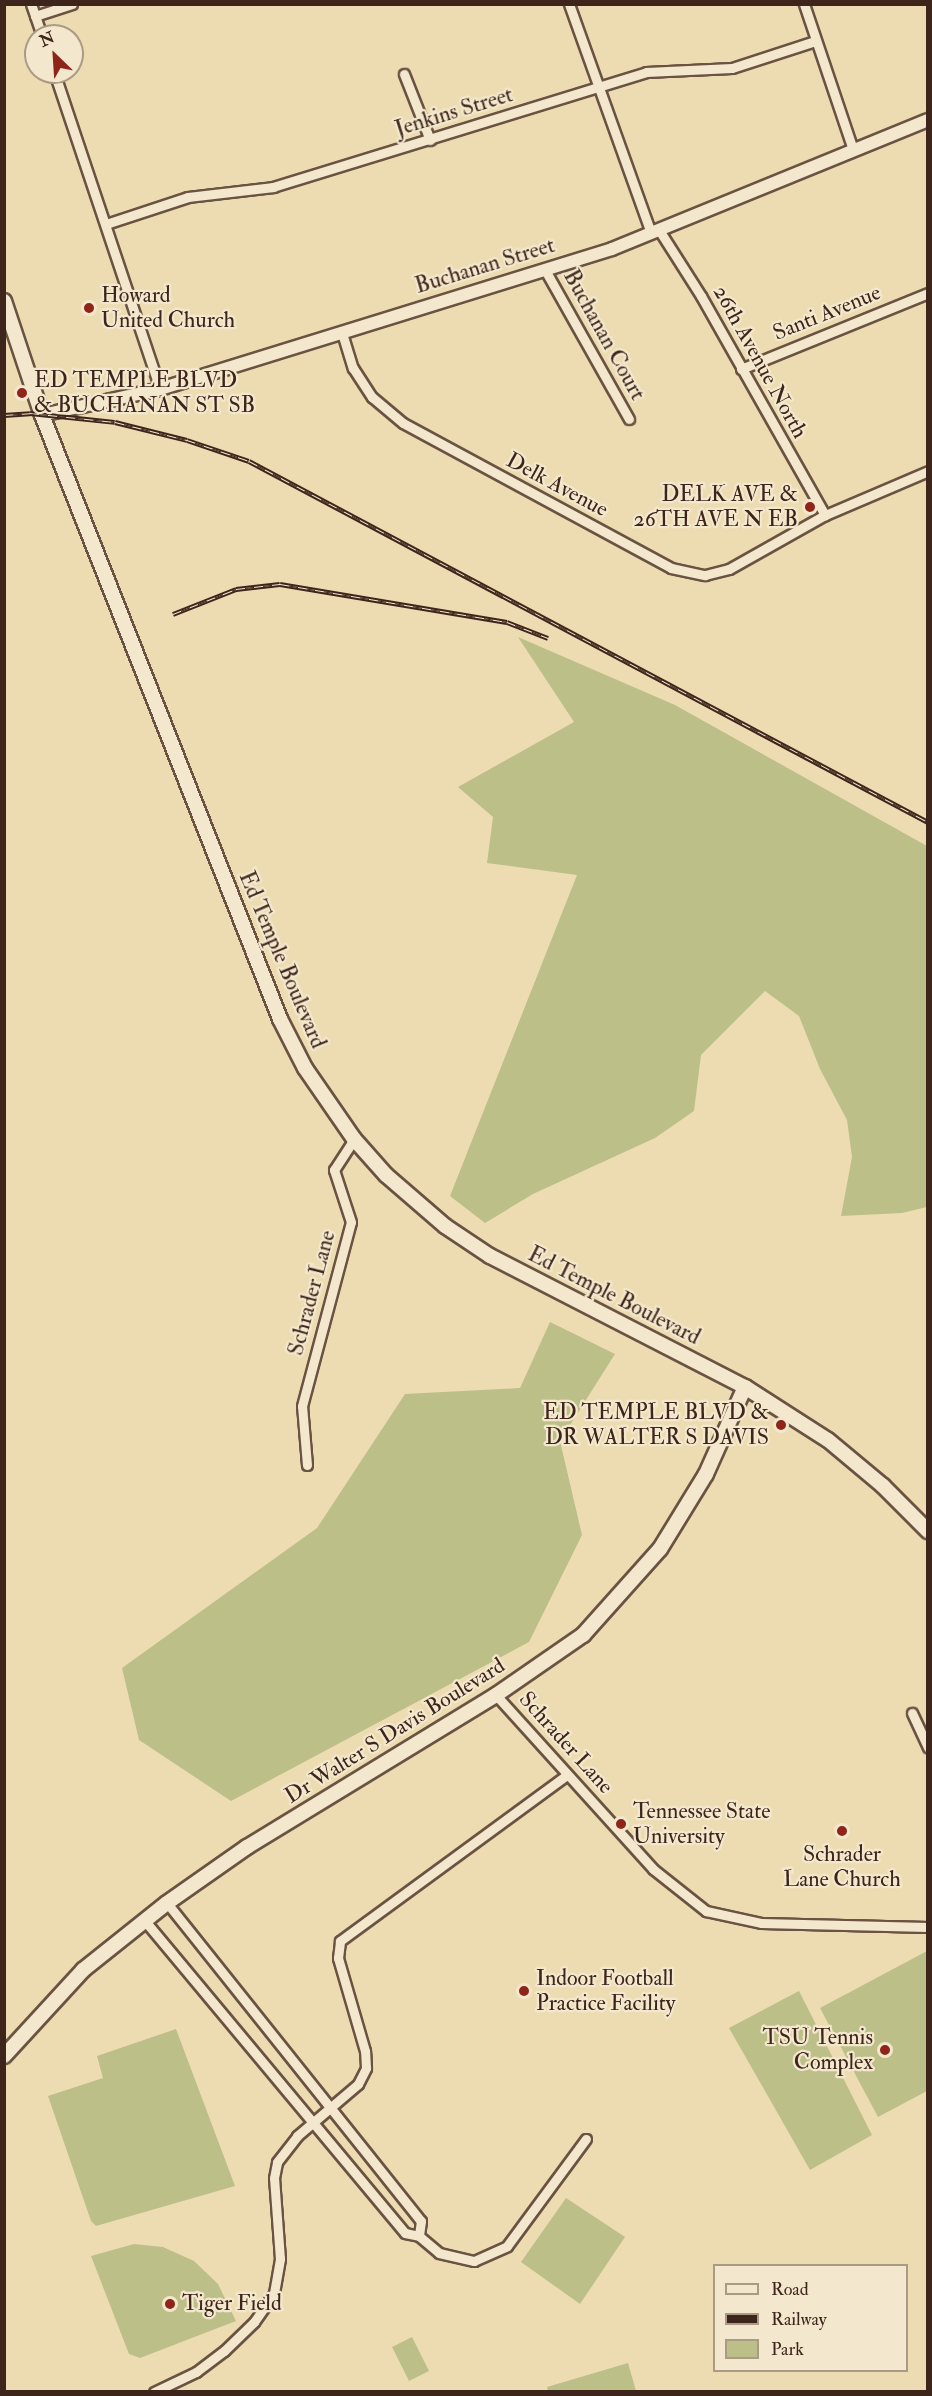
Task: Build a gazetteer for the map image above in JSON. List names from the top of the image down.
{
  "streets": {
    "main road": ["Ed Temple Boulevard", "Dr Walter S Davis Boulevard"],
    "street": [
      "Jenkins Street",
      "Buchanan Street",
      "Santi Avenue",
      "Buchanan Court",
      "26th Avenue North",
      "Delk Avenue",
      "Schrader Lane"
    ]
  },
  "crossings": [
    ["Jenkins Street", "26th Avenue North"],
    ["Buchanan Street", "Buchanan Court"],
    ["Buchanan Street", "26th Avenue North"],
    ["Buchanan Street", "Delk Avenue"],
    ["Buchanan Street", "Ed Temple Boulevard"],
    ["Santi Avenue", "26th Avenue North"],
    ["26th Avenue North", "Delk Avenue"],
    ["Ed Temple Boulevard", "Schrader Lane"],
    ["Ed Temple Boulevard", "Dr Walter S Davis Boulevard"],
    ["Schrader Lane", "Dr Walter S Davis Boulevard"]
  ],
  "places": [
    "Howard United Church",
    "ED TEMPLE BLVD & BUCHANAN ST SB",
    "DELK AVE & 26TH AVE N EB",
    "ED TEMPLE BLVD & DR WALTER S DAVIS",
    "Tennessee State University",
    "Schrader Lane Church",
    "Indoor Football Practice Facility",
    "TSU Tennis Complex",
    "Tiger Field"
  ],
  "legend": ["Road", "Railway", "Park"],
  "north": "top left"
}
